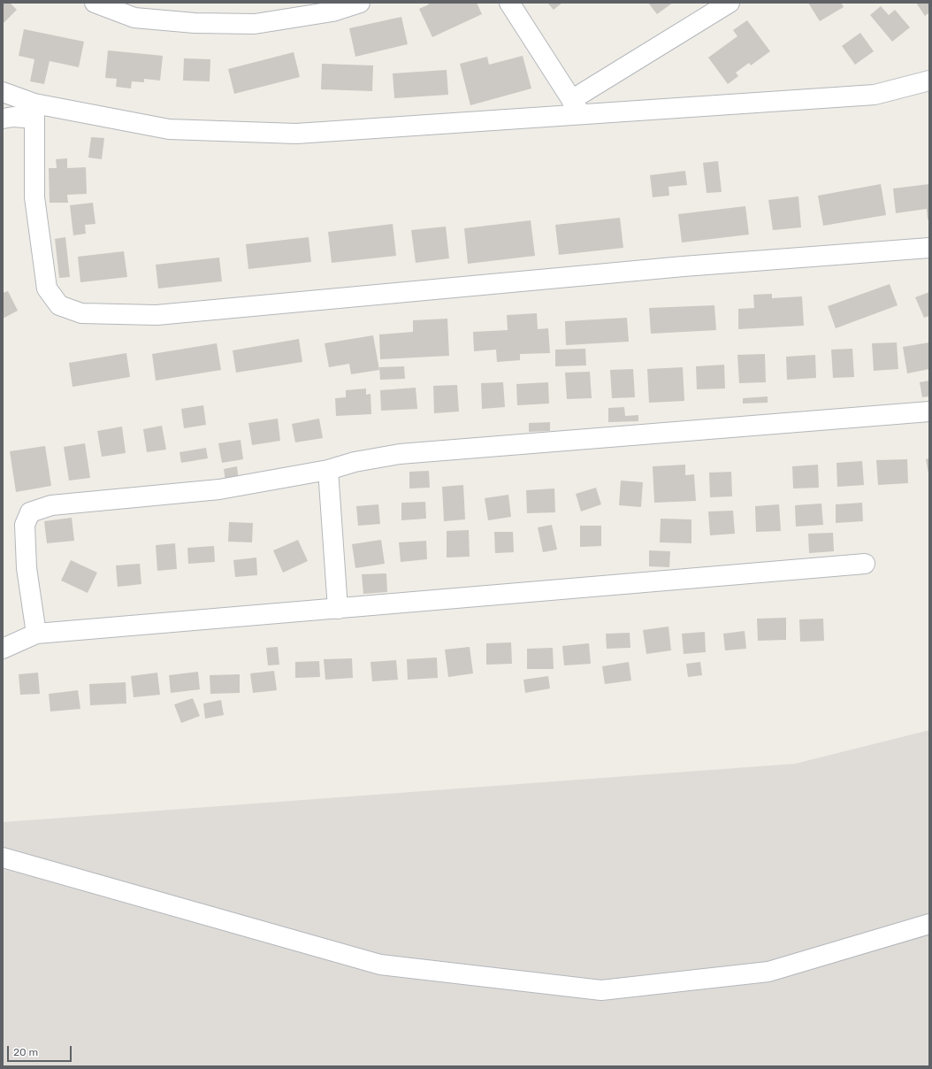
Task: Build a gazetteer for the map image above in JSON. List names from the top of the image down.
{
  "scale_bar": "20 m"
}
